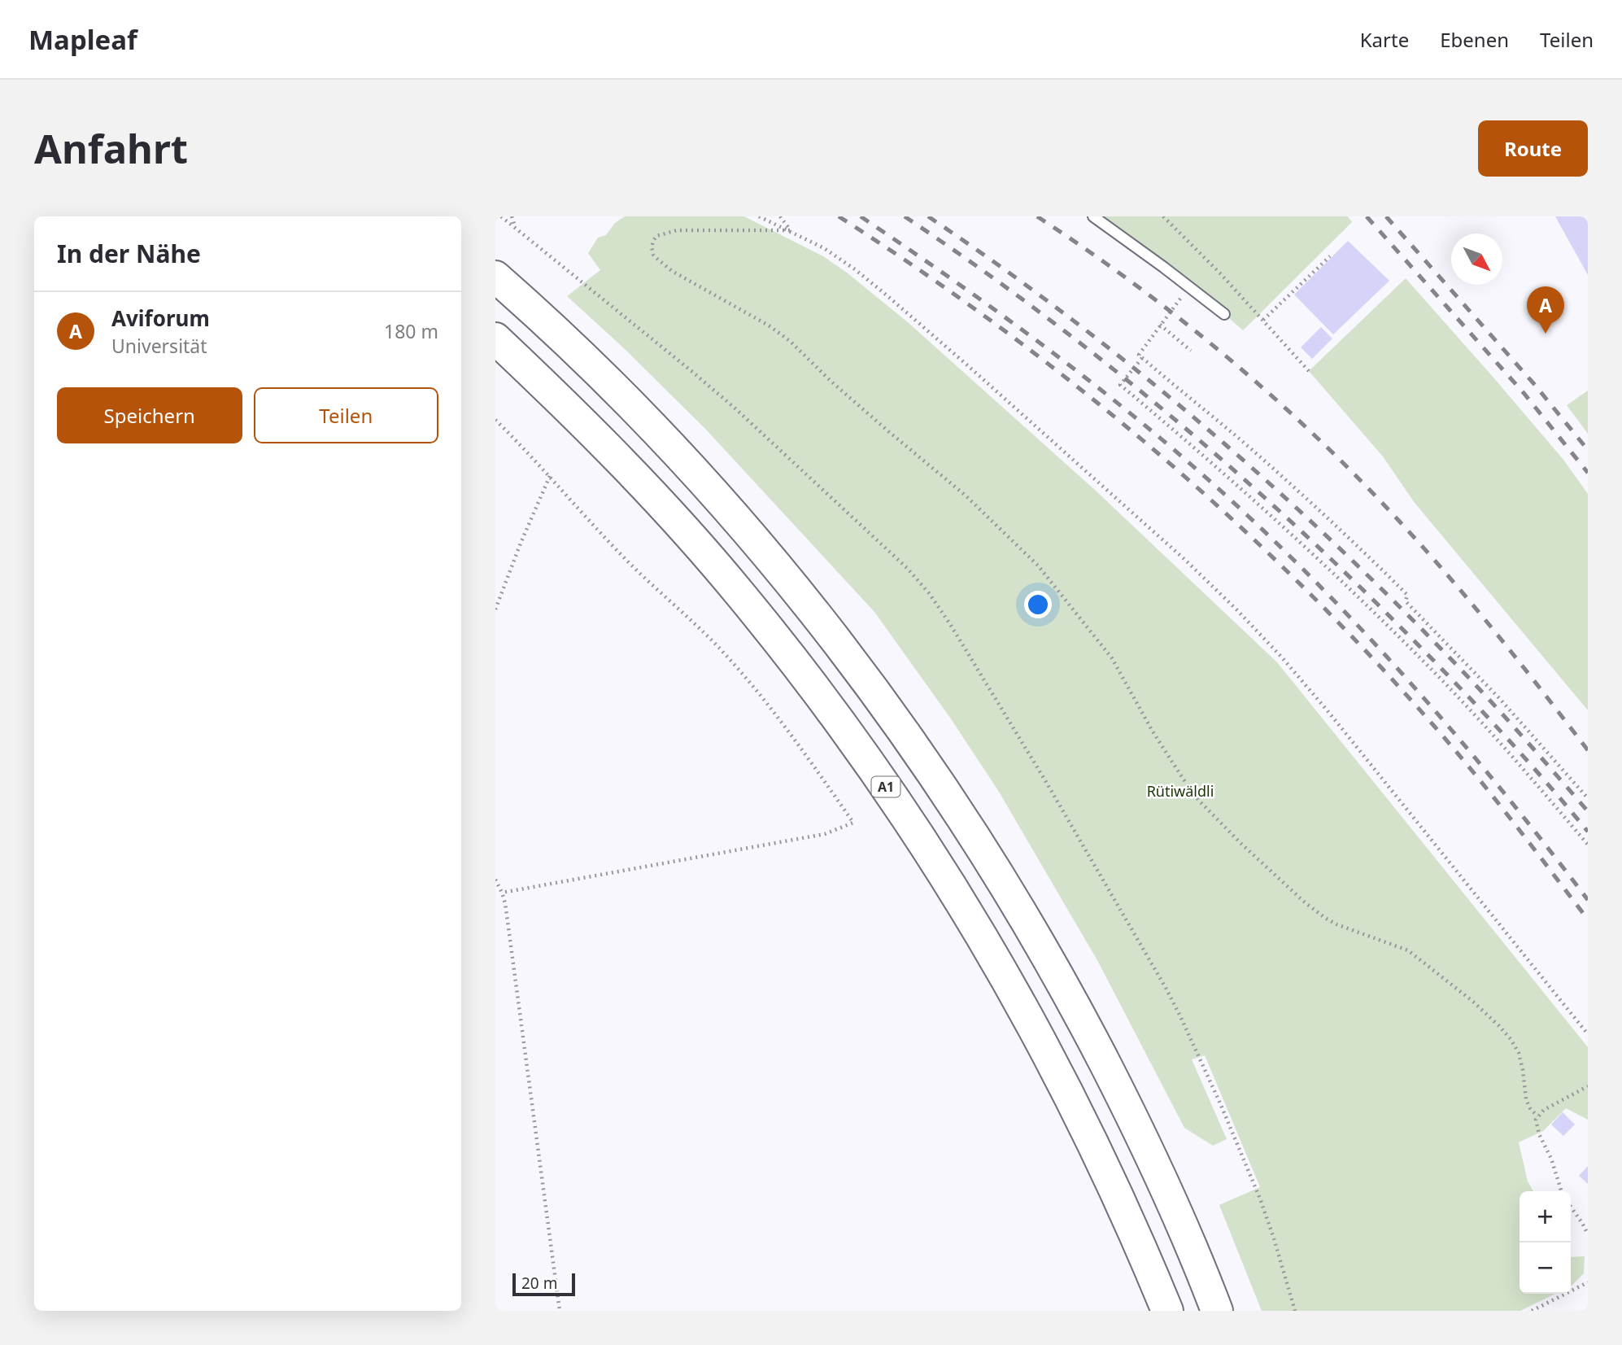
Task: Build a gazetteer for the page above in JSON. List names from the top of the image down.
{
  "streets": {
    "highway": ["A1"]
  },
  "parks": ["Rütiwäldli"],
  "scale_bar": "20 m",
  "north": "bottom right",
  "page": {
    "header": "Mapleaf",
    "nav": ["Karte", "Ebenen", "Teilen"],
    "buttons": [
      "Route",
      ["Speichern", "Teilen"]
    ],
    "title": "Anfahrt",
    "heading": "In der Nähe",
    "pins": "A",
    "list": [
      {
        "mark": "A",
        "name": "Aviforum",
        "note": "Universität",
        "value": "180 m"
      }
    ],
    "map_buttons": ["+", "−"],
    "scale": "20 m"
  }
}
